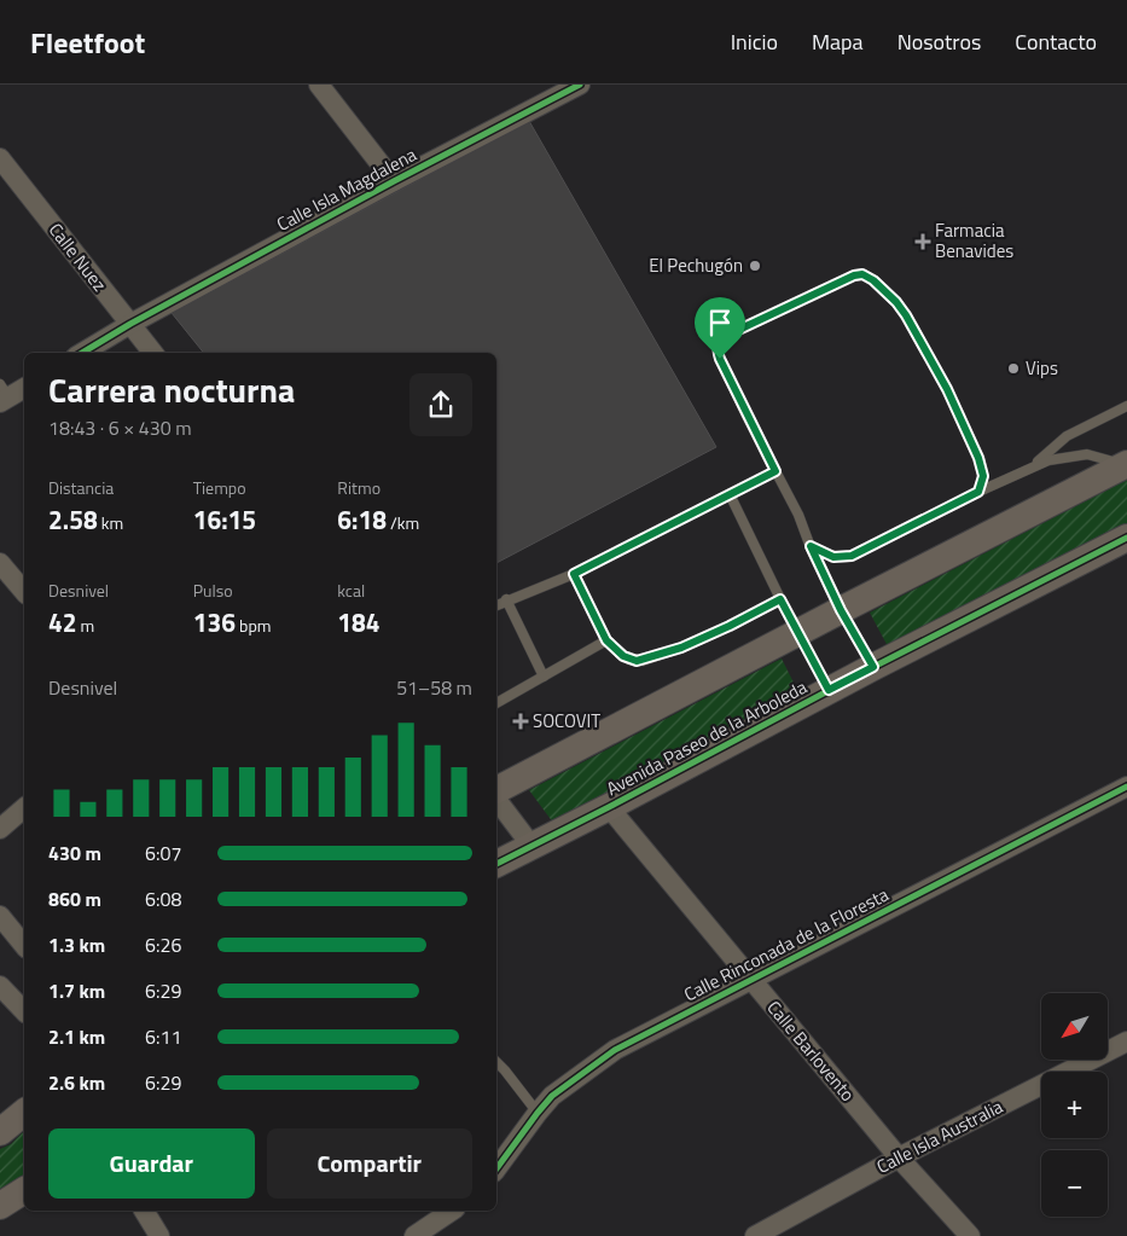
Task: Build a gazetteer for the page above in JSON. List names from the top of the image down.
{
  "streets": {
    "street": [
      "Calle Isla Magdalena",
      "Calle Nuez",
      "Avenida Paseo de la Arboleda",
      "Calle Rinconada de la Floresta",
      "Calle Barlovento",
      "Calle Isla Australia"
    ]
  },
  "crossings": [
    ["Calle Isla Magdalena", "Calle Nuez"],
    ["Avenida Paseo de la Arboleda", "Calle Barlovento"],
    ["Calle Rinconada de la Floresta", "Calle Barlovento"],
    ["Calle Barlovento", "Calle Isla Australia"]
  ],
  "places": {
    "health": ["Farmacia Benavides", "SOCOVIT"],
    "other": ["El Pechugón", "Vips"]
  },
  "north": "bottom left",
  "page": {
    "header": "Fleetfoot",
    "nav": [
      "Inicio",
      "Mapa",
      "Nosotros",
      "Contacto"
    ],
    "heading": ["Carrera nocturna", "18:43 · 6 × 430 m"],
    "stats": [
      ["Distancia", "2.58 km"],
      ["Tiempo", "16:15"],
      ["Ritmo", "6:18 /km"],
      ["Desnivel", "42 m"],
      ["Pulso", "136 bpm"],
      ["kcal", "184"]
    ],
    "chart": ["Desnivel", "51–58 m"],
    "list": [
      {
        "name": "430 m",
        "note": "6:07"
      },
      {
        "name": "860 m",
        "note": "6:08"
      },
      {
        "name": "1.3 km",
        "note": "6:26"
      },
      {
        "name": "1.7 km",
        "note": "6:29"
      },
      {
        "name": "2.1 km",
        "note": "6:11"
      },
      {
        "name": "2.6 km",
        "note": "6:29"
      }
    ],
    "map_buttons": ["+", "−"],
    "buttons": ["Guardar", "Compartir"]
  }
}
